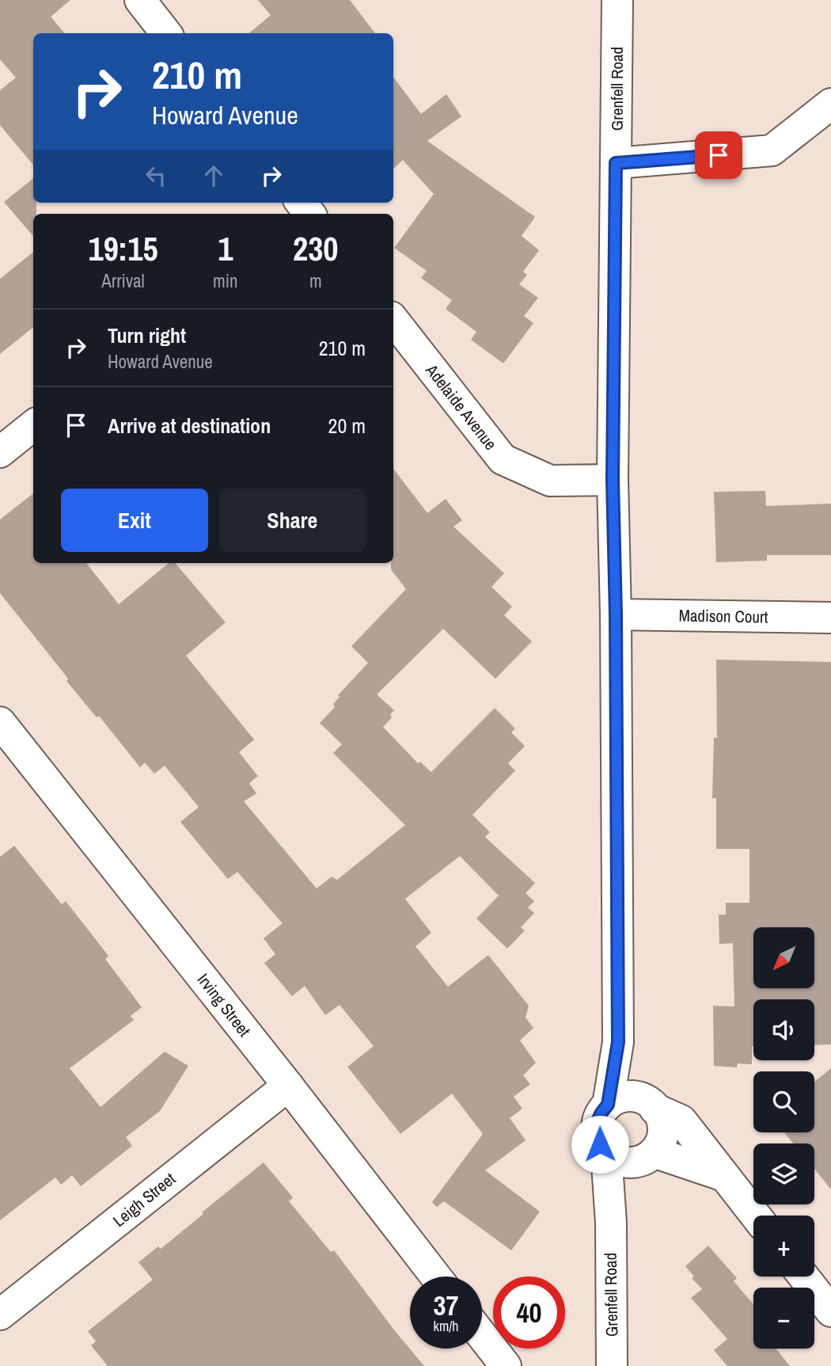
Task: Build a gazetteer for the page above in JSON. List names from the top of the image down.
{
  "streets": {
    "street": [
      "Grenfell Road",
      "Adelaide Avenue",
      "Madison Court",
      "Irving Street",
      "Leigh Street"
    ]
  },
  "crossings": [
    ["Grenfell Road", "Adelaide Avenue"],
    ["Grenfell Road", "Madison Court"],
    ["Irving Street", "Leigh Street"]
  ],
  "north": "bottom left",
  "page": {
    "turn": ["210 m", "Howard Avenue"],
    "eta": [
      "19:15",
      "Arrival",
      "1",
      "min",
      "230",
      "m"
    ],
    "list": [
      {
        "name": "Turn right",
        "note": "Howard Avenue",
        "value": "210 m"
      },
      {
        "name": "Arrive at destination",
        "value": "20 m"
      }
    ],
    "buttons": ["Exit", "Share"],
    "map_buttons": ["+", "−"],
    "speed": "37 km/h",
    "limit": "40"
  }
}
